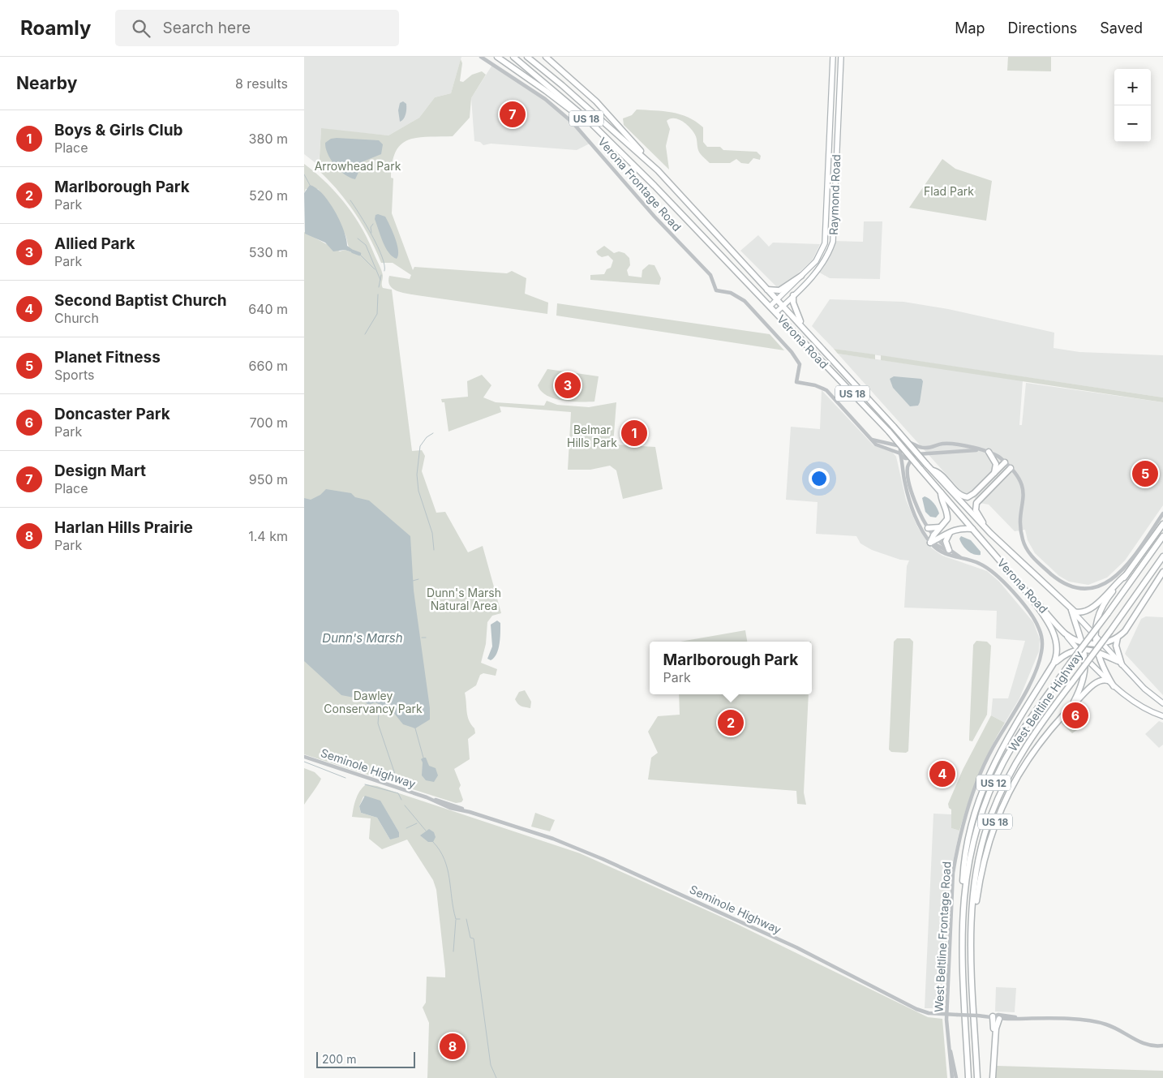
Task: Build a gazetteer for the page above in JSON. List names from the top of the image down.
{
  "streets": {
    "highway": [
      "US 18",
      "Verona Road",
      "West Beltline Highway",
      "US 12"
    ],
    "main road": ["Raymond Road"],
    "street": ["Verona Frontage Road", "Seminole Highway", "West Beltline Frontage Road"]
  },
  "crossings": [
    ["US 18", "Verona Road"],
    ["US 18", "West Beltline Highway"],
    ["Raymond Road", "Verona Road"],
    ["Seminole Highway", "West Beltline Frontage Road"]
  ],
  "water": ["Dunn's Marsh"],
  "parks": [
    "Arrowhead Park",
    "Flad Park",
    "Belmar Hills Park",
    "Dunn's Marsh Natural Area",
    "Dawley Conservancy Park"
  ],
  "scale_bar": "200 m",
  "page": {
    "header": "Roamly",
    "search": "Search here",
    "nav": ["Map", "Directions", "Saved"],
    "heading": ["Nearby", "8 results"],
    "map_buttons": ["+", "−"],
    "pins": [
      "7",
      "3",
      "1",
      "5",
      "6",
      "2",
      "4",
      "8"
    ],
    "list": [
      {
        "mark": "1",
        "name": "Boys & Girls Club",
        "note": "Place",
        "value": "380 m"
      },
      {
        "mark": "2",
        "name": "Marlborough Park",
        "note": "Park",
        "value": "520 m"
      },
      {
        "mark": "3",
        "name": "Allied Park",
        "note": "Park",
        "value": "530 m"
      },
      {
        "mark": "4",
        "name": "Second Baptist Church",
        "note": "Church",
        "value": "640 m"
      },
      {
        "mark": "5",
        "name": "Planet Fitness",
        "note": "Sports",
        "value": "660 m"
      },
      {
        "mark": "6",
        "name": "Doncaster Park",
        "note": "Park",
        "value": "700 m"
      },
      {
        "mark": "7",
        "name": "Design Mart",
        "note": "Place",
        "value": "950 m"
      },
      {
        "mark": "8",
        "name": "Harlan Hills Prairie",
        "note": "Park",
        "value": "1.4 km"
      }
    ],
    "popup": ["Marlborough Park", "Park"],
    "scale": "200 m"
  }
}
